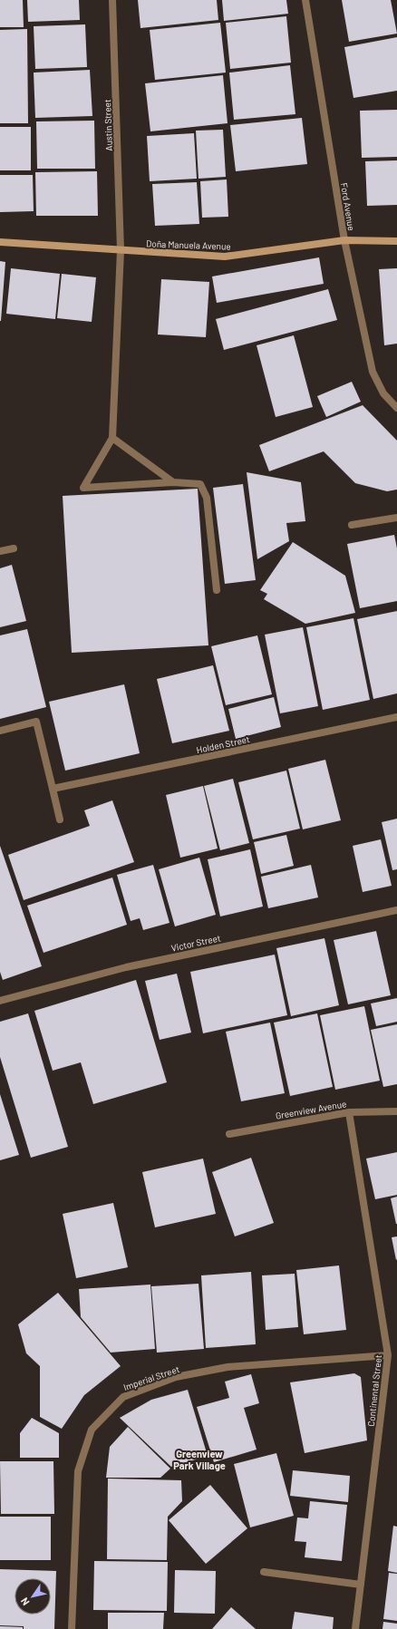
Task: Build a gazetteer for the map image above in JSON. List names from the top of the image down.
{
  "streets": {
    "street": [
      "Austin Street",
      "Ford Avenue",
      "Doña Manuela Avenue",
      "Holden Street",
      "Victor Street",
      "Greenview Avenue",
      "Imperial Street",
      "Continental Street"
    ]
  },
  "crossings": [
    ["Austin Street", "Doña Manuela Avenue"],
    ["Ford Avenue", "Doña Manuela Avenue"],
    ["Greenview Avenue", "Continental Street"],
    ["Imperial Street", "Continental Street"]
  ],
  "districts": ["Greenview Park Village"],
  "north": "bottom left"
}
